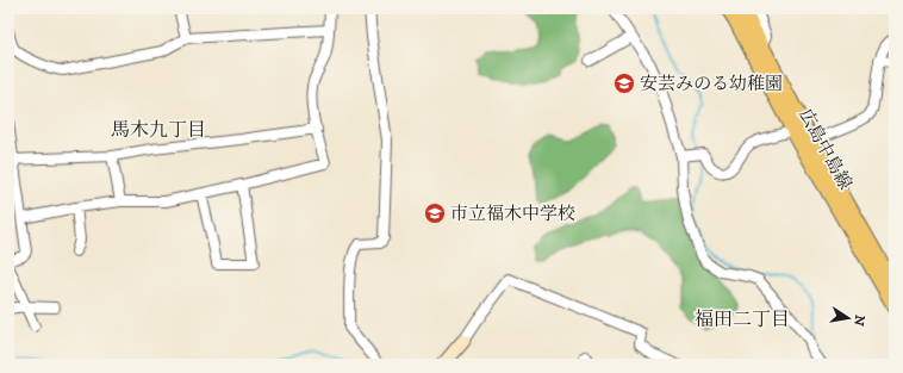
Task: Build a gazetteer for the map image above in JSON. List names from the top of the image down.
{
  "streets": {
    "main road": ["広島中島線"]
  },
  "districts": ["馬木九丁目", "福田二丁目"],
  "places": {
    "school or university": ["安芸みのる幼稚園", "市立福木中学校"]
  },
  "north": "right"
}
